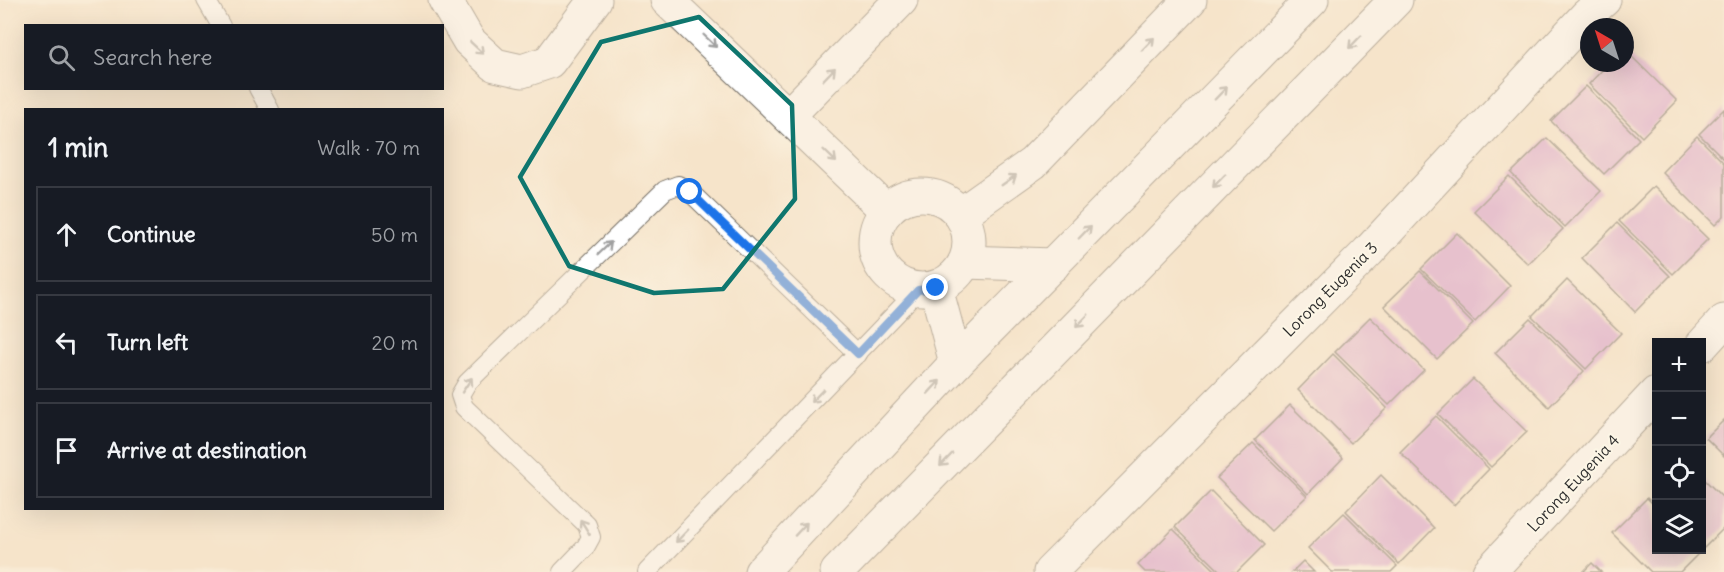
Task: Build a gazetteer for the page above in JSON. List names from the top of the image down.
{
  "streets": {
    "street": ["Lorong Eugenia 3", "Lorong Eugenia 4"]
  },
  "north": "top left",
  "page": {
    "search": "Search here",
    "heading": ["1 min", "Walk · 70 m"],
    "list": [
      ["Continue", "50 m"],
      ["Turn left", "20 m"],
      "Arrive at destination"
    ],
    "map_buttons": ["+", "−"]
  }
}
